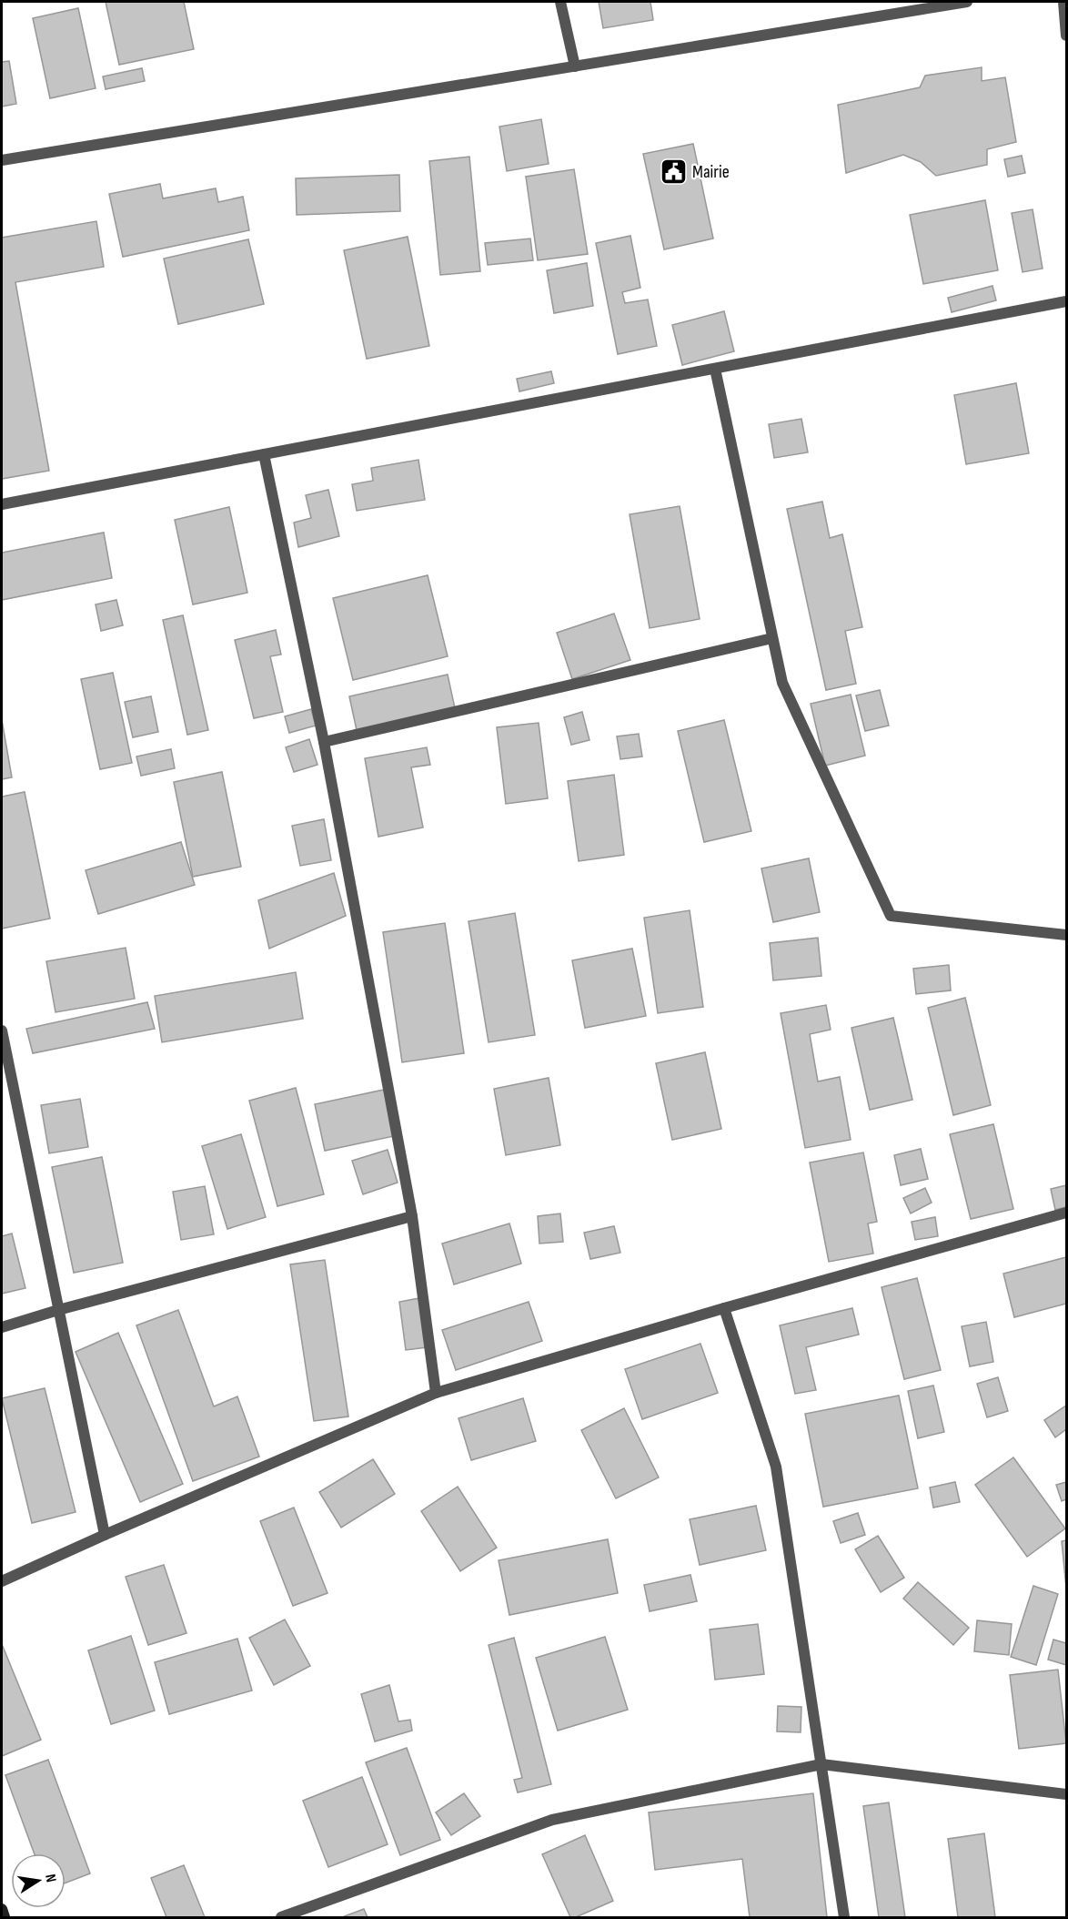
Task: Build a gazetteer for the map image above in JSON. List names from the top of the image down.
{
  "places": {
    "public building": ["Mairie"]
  },
  "north": "right"
}
